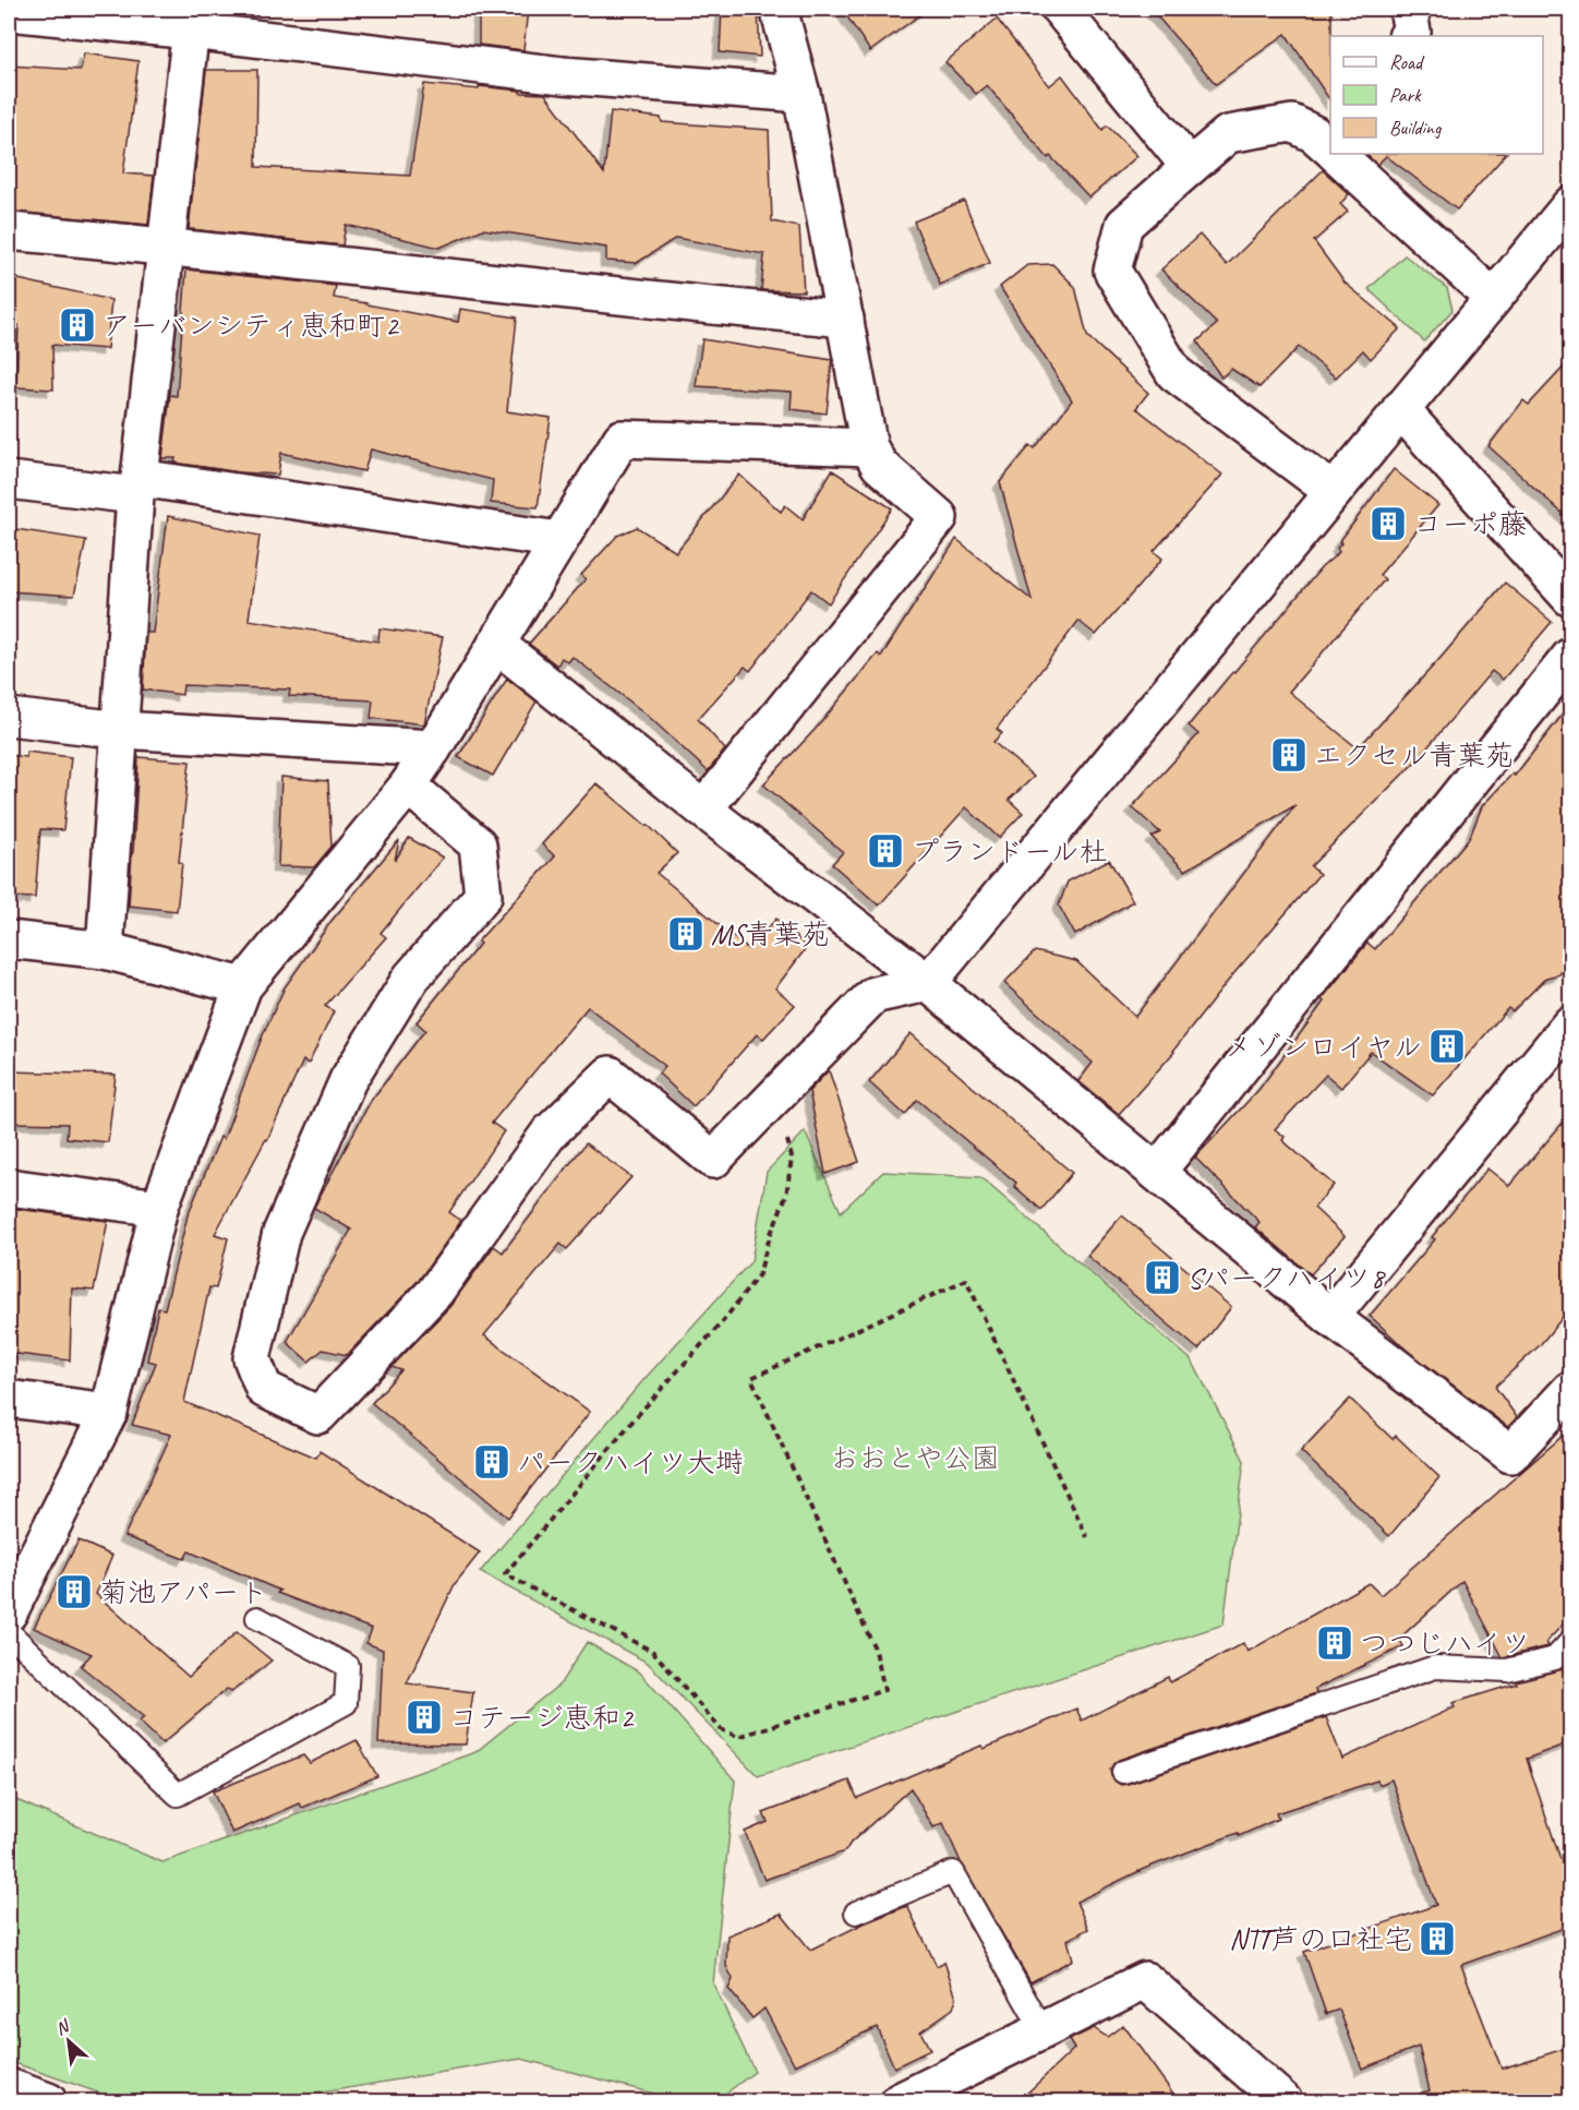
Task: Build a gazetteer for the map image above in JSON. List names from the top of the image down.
{
  "parks": ["おおとや公園"],
  "places": {
    "building": [
      "アーバンシティ恵和町2",
      "コーポ藤",
      "エクセル青葉苑",
      "プランドール杜",
      "MS青葉苑",
      "メゾンロイヤル",
      "Sパークハイツ8",
      "パークハイツ大塒",
      "菊池アパート",
      "つつじハイツ",
      "コテージ恵和2",
      "NTT芦の口社宅"
    ]
  },
  "legend": ["Road", "Park", "Building"],
  "north": "top left"
}
